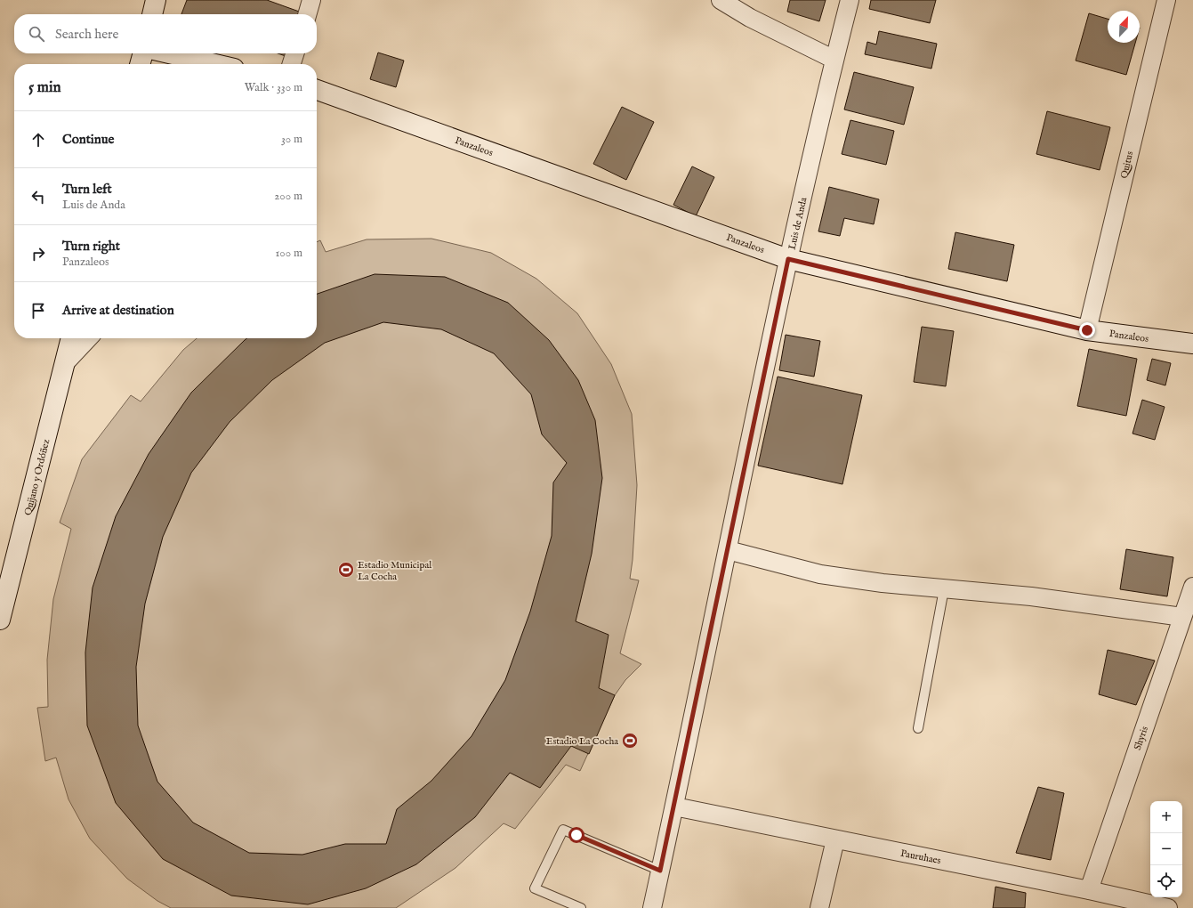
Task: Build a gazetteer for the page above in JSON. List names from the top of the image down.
{
  "streets": {
    "street": [
      "Panzaleos",
      "Quitus",
      "Luis de Anda",
      "Quijano y Ordóñez",
      "Shyris",
      "Pauruhaes"
    ]
  },
  "crossings": [
    ["Panzaleos", "Quitus"],
    ["Panzaleos", "Luis de Anda"],
    ["Luis de Anda", "Pauruhaes"],
    ["Shyris", "Pauruhaes"]
  ],
  "places": {
    "sports": ["Estadio Municipal La Cocha", "Estadio La Cocha"]
  },
  "north": "top right",
  "page": {
    "search": "Search here",
    "heading": ["5 min", "Walk · 330 m"],
    "list": [
      ["Continue", "30 m"],
      ["Turn left", "Luis de Anda", "200 m"],
      ["Turn right", "Panzaleos", "100 m"],
      "Arrive at destination"
    ],
    "map_buttons": ["+", "−"]
  }
}
